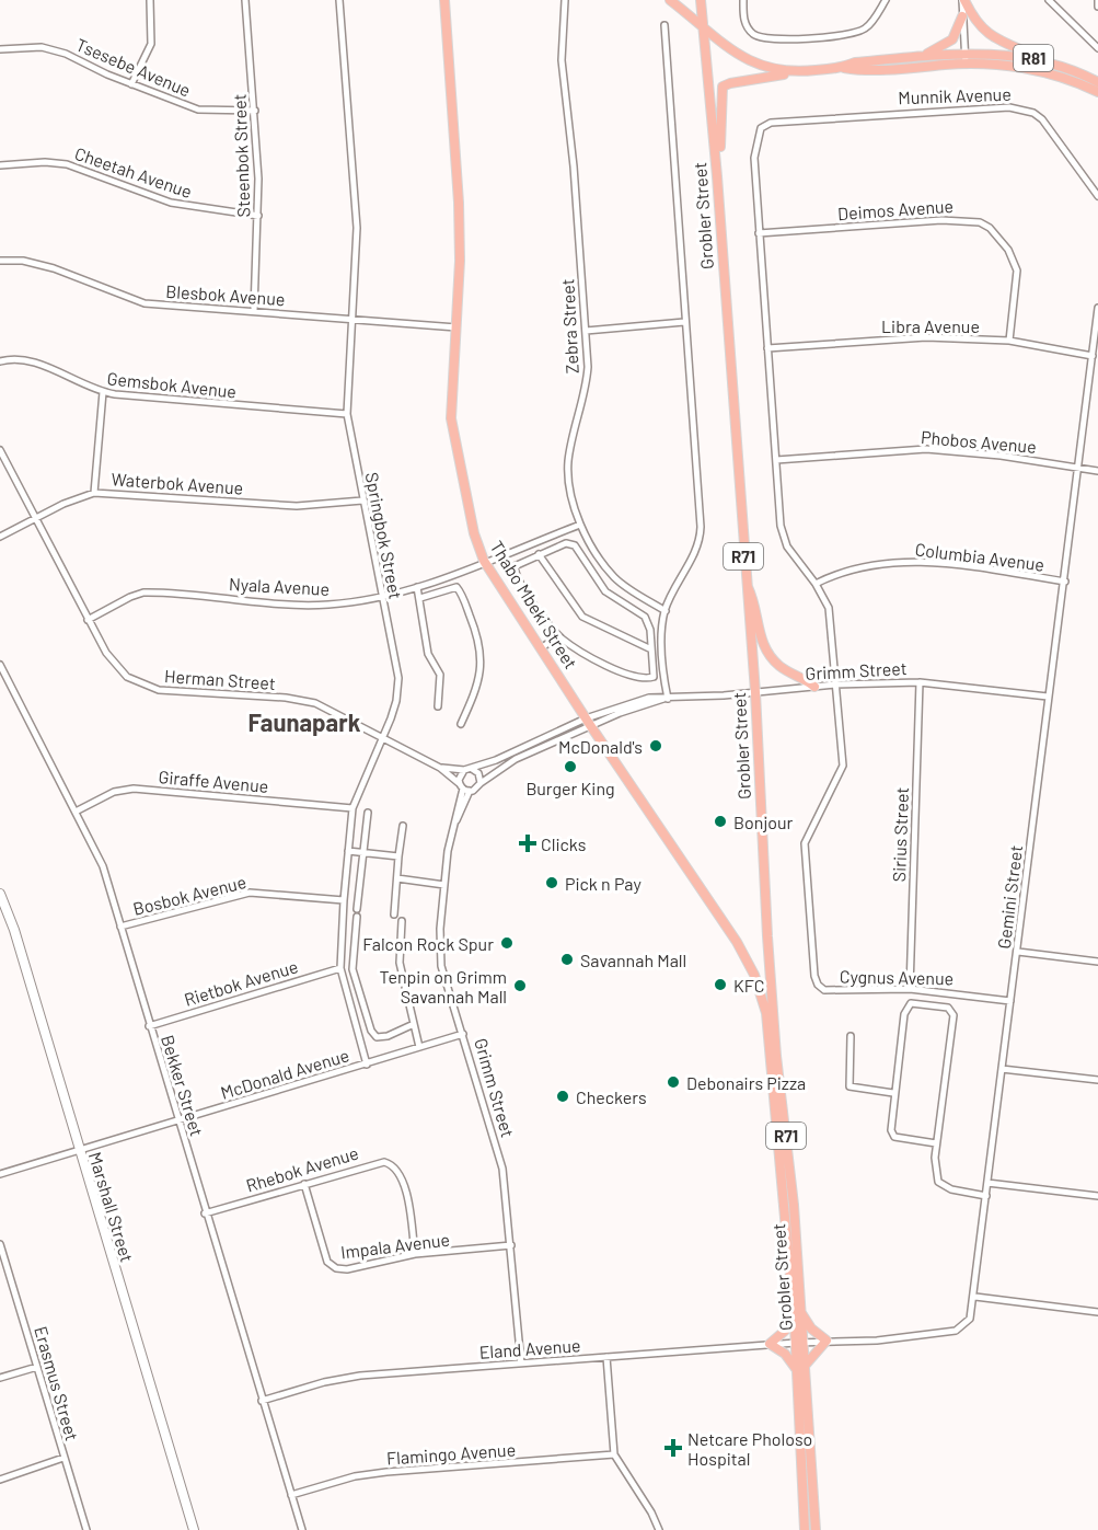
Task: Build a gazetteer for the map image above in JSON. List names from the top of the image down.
{
  "streets": {
    "main road": [
      "R81",
      "Munnik Avenue",
      "Grobler Street",
      "R71",
      "Thabo Mbeki Street"
    ],
    "street": [
      "Tsesebe Avenue",
      "Steenbok Street",
      "Cheetah Avenue",
      "Deimos Avenue",
      "Blesbok Avenue",
      "Libra Avenue",
      "Zebra Street",
      "Gemsbok Avenue",
      "Phobos Avenue",
      "Waterbok Avenue",
      "Springbok Street",
      "Columbia Avenue",
      "Nyala Avenue",
      "Grimm Street",
      "Herman Street",
      "Giraffe Avenue",
      "Sirius Street",
      "Bosbok Avenue",
      "Gemini Street",
      "Cygnus Avenue",
      "Rietbok Avenue",
      "McDonald Avenue",
      "Bekker Street",
      "Rhebok Avenue",
      "Marshall Street",
      "Impala Avenue",
      "Eland Avenue",
      "Erasmus Street",
      "Flamingo Avenue"
    ]
  },
  "crossings": [
    ["R81", "Munnik Avenue"],
    ["R81", "Grobler Street"],
    ["Tsesebe Avenue", "Steenbok Street"],
    ["Munnik Avenue", "Deimos Avenue"],
    ["Munnik Avenue", "Grobler Street"],
    ["Steenbok Street", "Cheetah Avenue"],
    ["Steenbok Street", "Blesbok Avenue"],
    ["Deimos Avenue", "Libra Avenue"],
    ["Grobler Street", "Zebra Street"],
    ["Grobler Street", "Thabo Mbeki Street"],
    ["Grobler Street", "Grimm Street"],
    ["Grobler Street", "Gemini Street"],
    ["Grobler Street", "Eland Avenue"],
    ["Blesbok Avenue", "Springbok Street"],
    ["Blesbok Avenue", "Thabo Mbeki Street"],
    ["Libra Avenue", "Gemini Street"],
    ["Zebra Street", "Nyala Avenue"],
    ["Gemsbok Avenue", "Springbok Street"],
    ["Phobos Avenue", "Gemini Street"],
    ["Waterbok Avenue", "Springbok Street"],
    ["Waterbok Avenue", "Herman Street"],
    ["Springbok Street", "Nyala Avenue"],
    ["Springbok Street", "Herman Street"],
    ["Springbok Street", "Giraffe Avenue"],
    ["Springbok Street", "Bosbok Avenue"],
    ["Springbok Street", "Rietbok Avenue"],
    ["Springbok Street", "McDonald Avenue"],
    ["Columbia Avenue", "Gemini Street"],
    ["Nyala Avenue", "Thabo Mbeki Street"],
    ["Nyala Avenue", "Herman Street"],
    ["Thabo Mbeki Street", "Grimm Street"],
    ["Grimm Street", "Herman Street"],
    ["Grimm Street", "Sirius Street"],
    ["Grimm Street", "Gemini Street"],
    ["Grimm Street", "Cygnus Avenue"],
    ["Grimm Street", "McDonald Avenue"],
    ["Grimm Street", "Impala Avenue"],
    ["Grimm Street", "Eland Avenue"],
    ["Giraffe Avenue", "Bekker Street"],
    ["Sirius Street", "Cygnus Avenue"],
    ["Bosbok Avenue", "Bekker Street"],
    ["Gemini Street", "Cygnus Avenue"],
    ["Gemini Street", "Eland Avenue"],
    ["Rietbok Avenue", "Bekker Street"],
    ["McDonald Avenue", "Bekker Street"],
    ["McDonald Avenue", "Marshall Street"],
    ["Bekker Street", "Rhebok Avenue"],
    ["Bekker Street", "Eland Avenue"],
    ["Bekker Street", "Flamingo Avenue"],
    ["Rhebok Avenue", "Impala Avenue"]
  ],
  "districts": ["Faunapark"],
  "places": {
    "other": [
      "McDonald's",
      "Burger King",
      "Bonjour",
      "Pick n Pay",
      "Falcon Rock Spur",
      "Savannah Mall",
      "KFC",
      "Tenpin on Grimm Savannah Mall",
      "Debonairs Pizza",
      "Checkers"
    ],
    "health": ["Clicks", "Netcare Pholoso Hospital"]
  }
}
